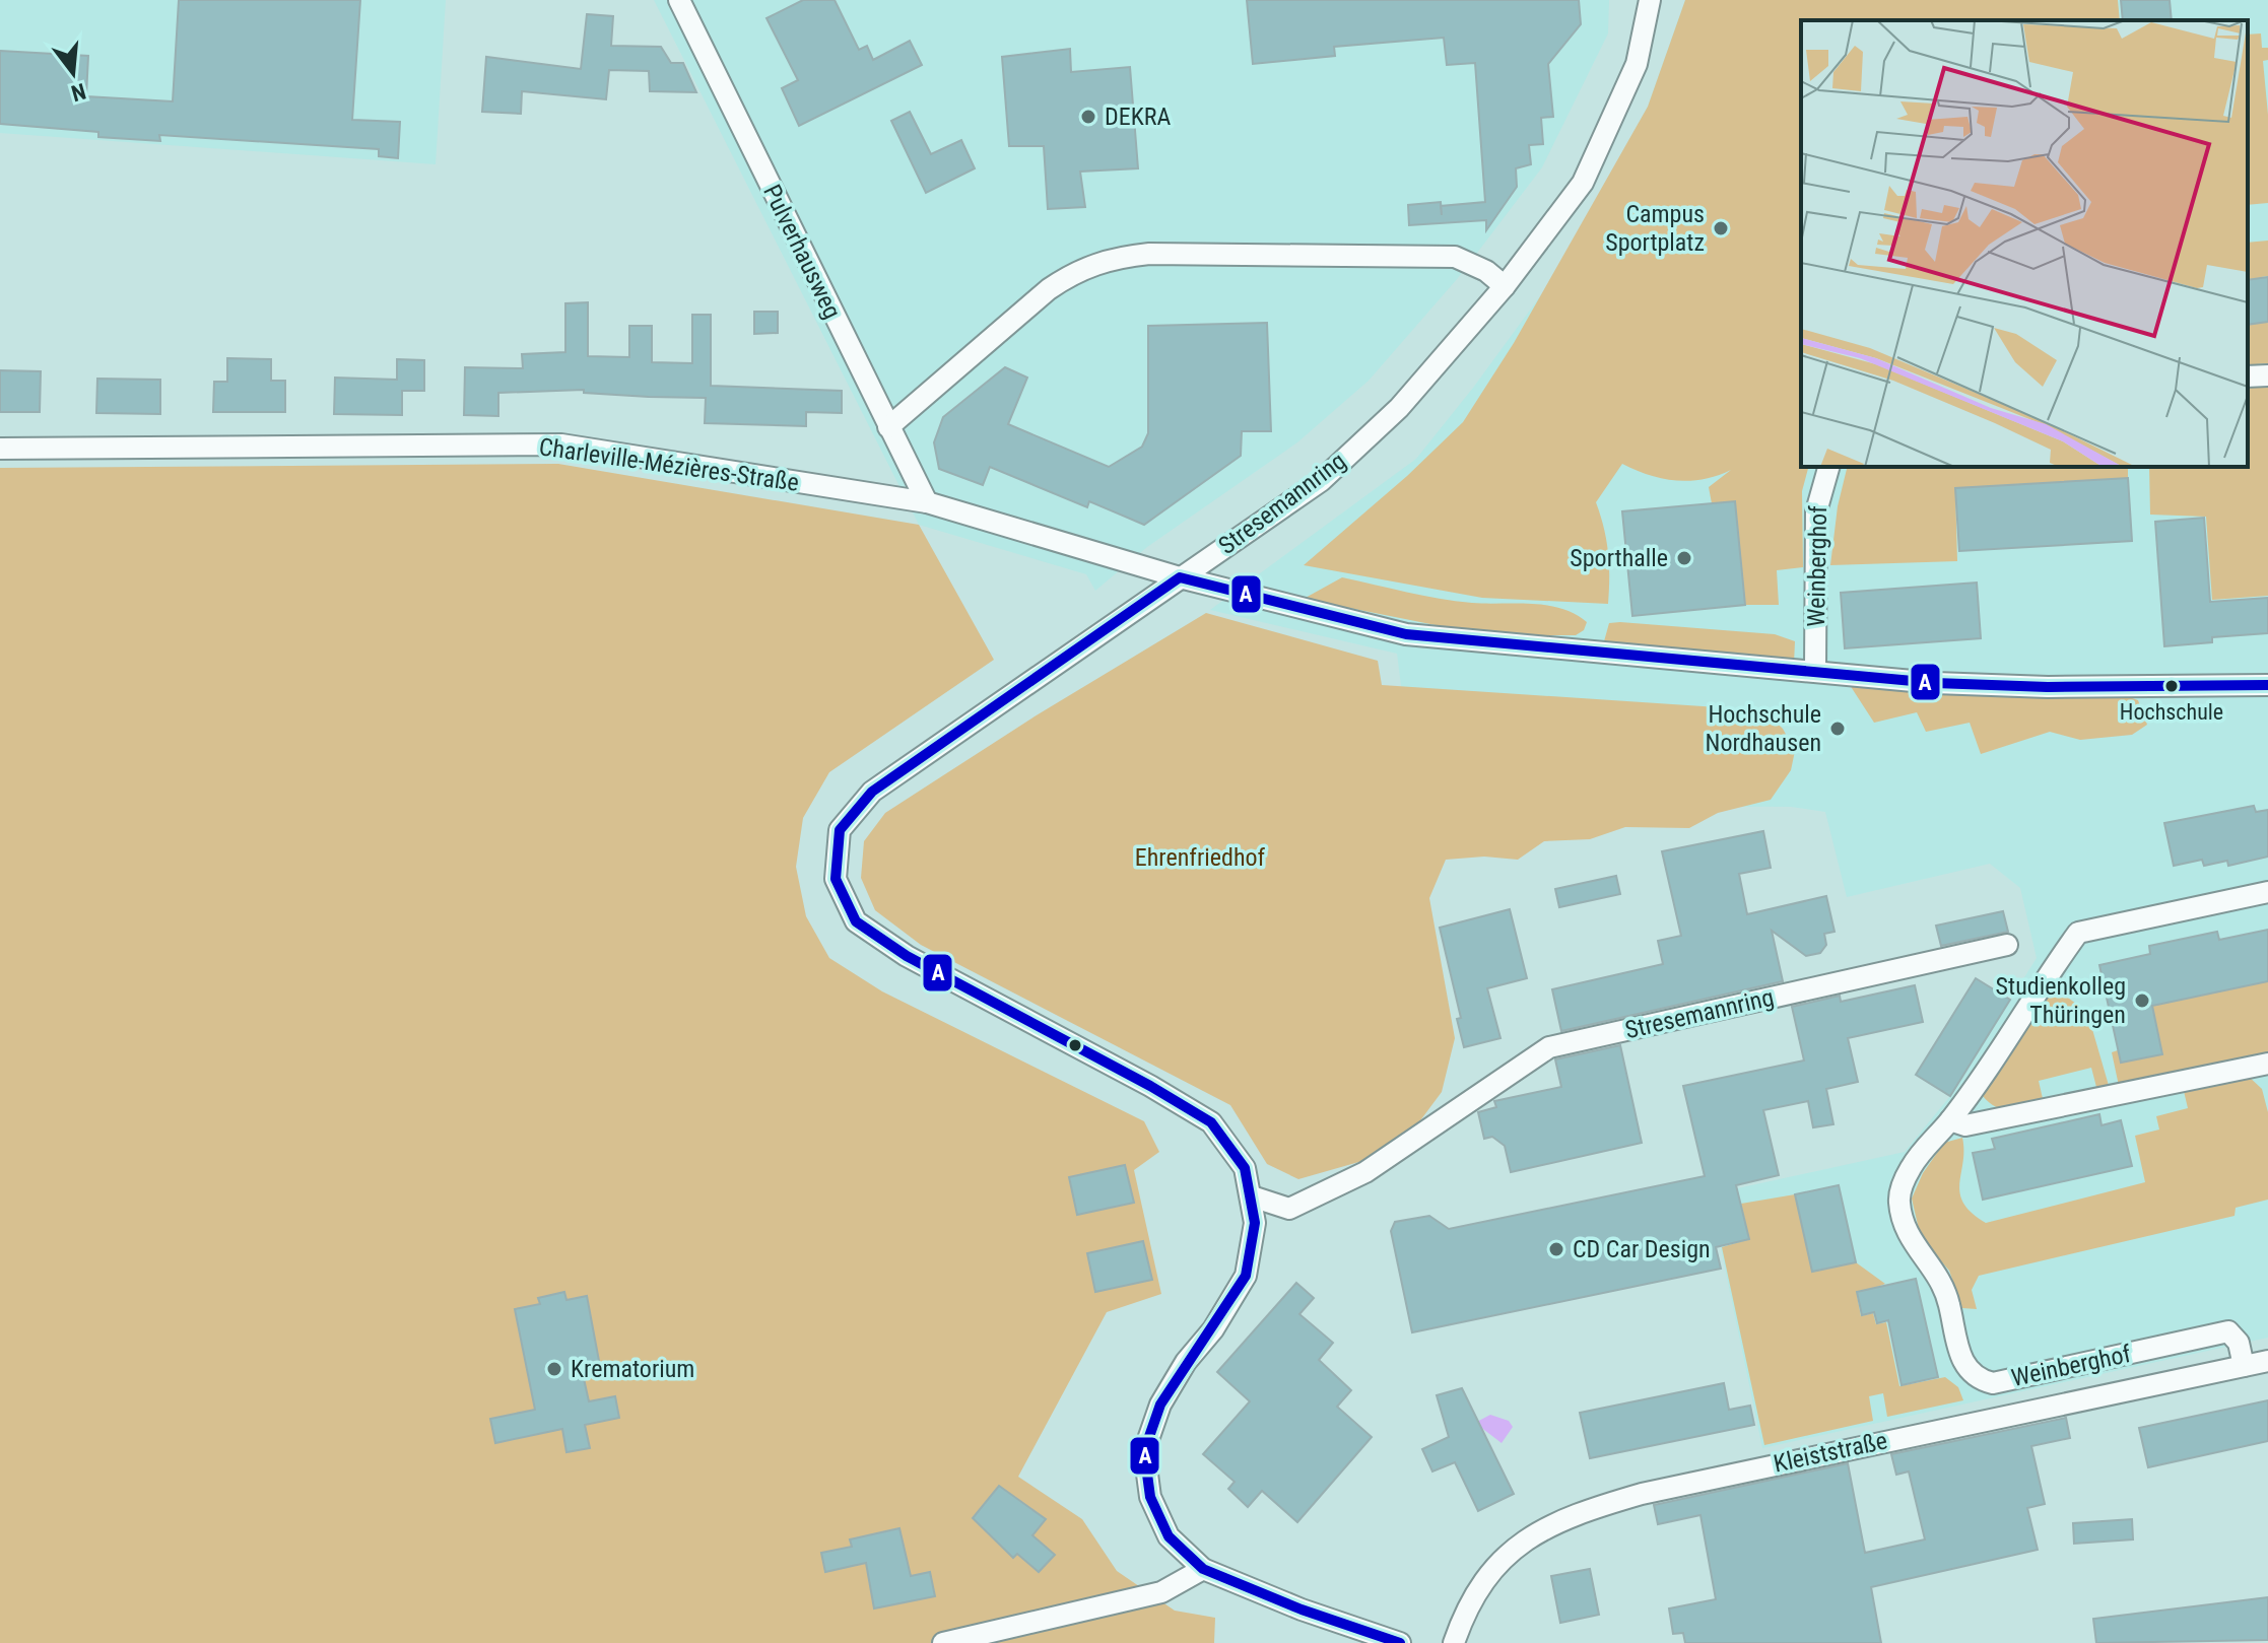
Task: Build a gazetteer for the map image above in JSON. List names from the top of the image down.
{
  "streets": {
    "street": [
      "Pulverhausweg",
      "Charleville-Mézières-Straße",
      "Stresemannring",
      "Weinberghof",
      "Kleiststraße"
    ]
  },
  "crossings": [
    ["Pulverhausweg", "Charleville-Mézières-Straße"],
    ["Charleville-Mézières-Straße", "Stresemannring"],
    ["Charleville-Mézières-Straße", "Weinberghof"],
    ["Weinberghof", "Kleiststraße"]
  ],
  "parks": ["Ehrenfriedhof"],
  "places": [
    "DEKRA",
    "Campus Sportplatz",
    "Sporthalle",
    "Hochschule",
    "Hochschule Nordhausen",
    "Studienkolleg Thüringen",
    "CD Car Design",
    "Krematorium"
  ],
  "lines": ["transit line A"],
  "north": "bottom"
}
